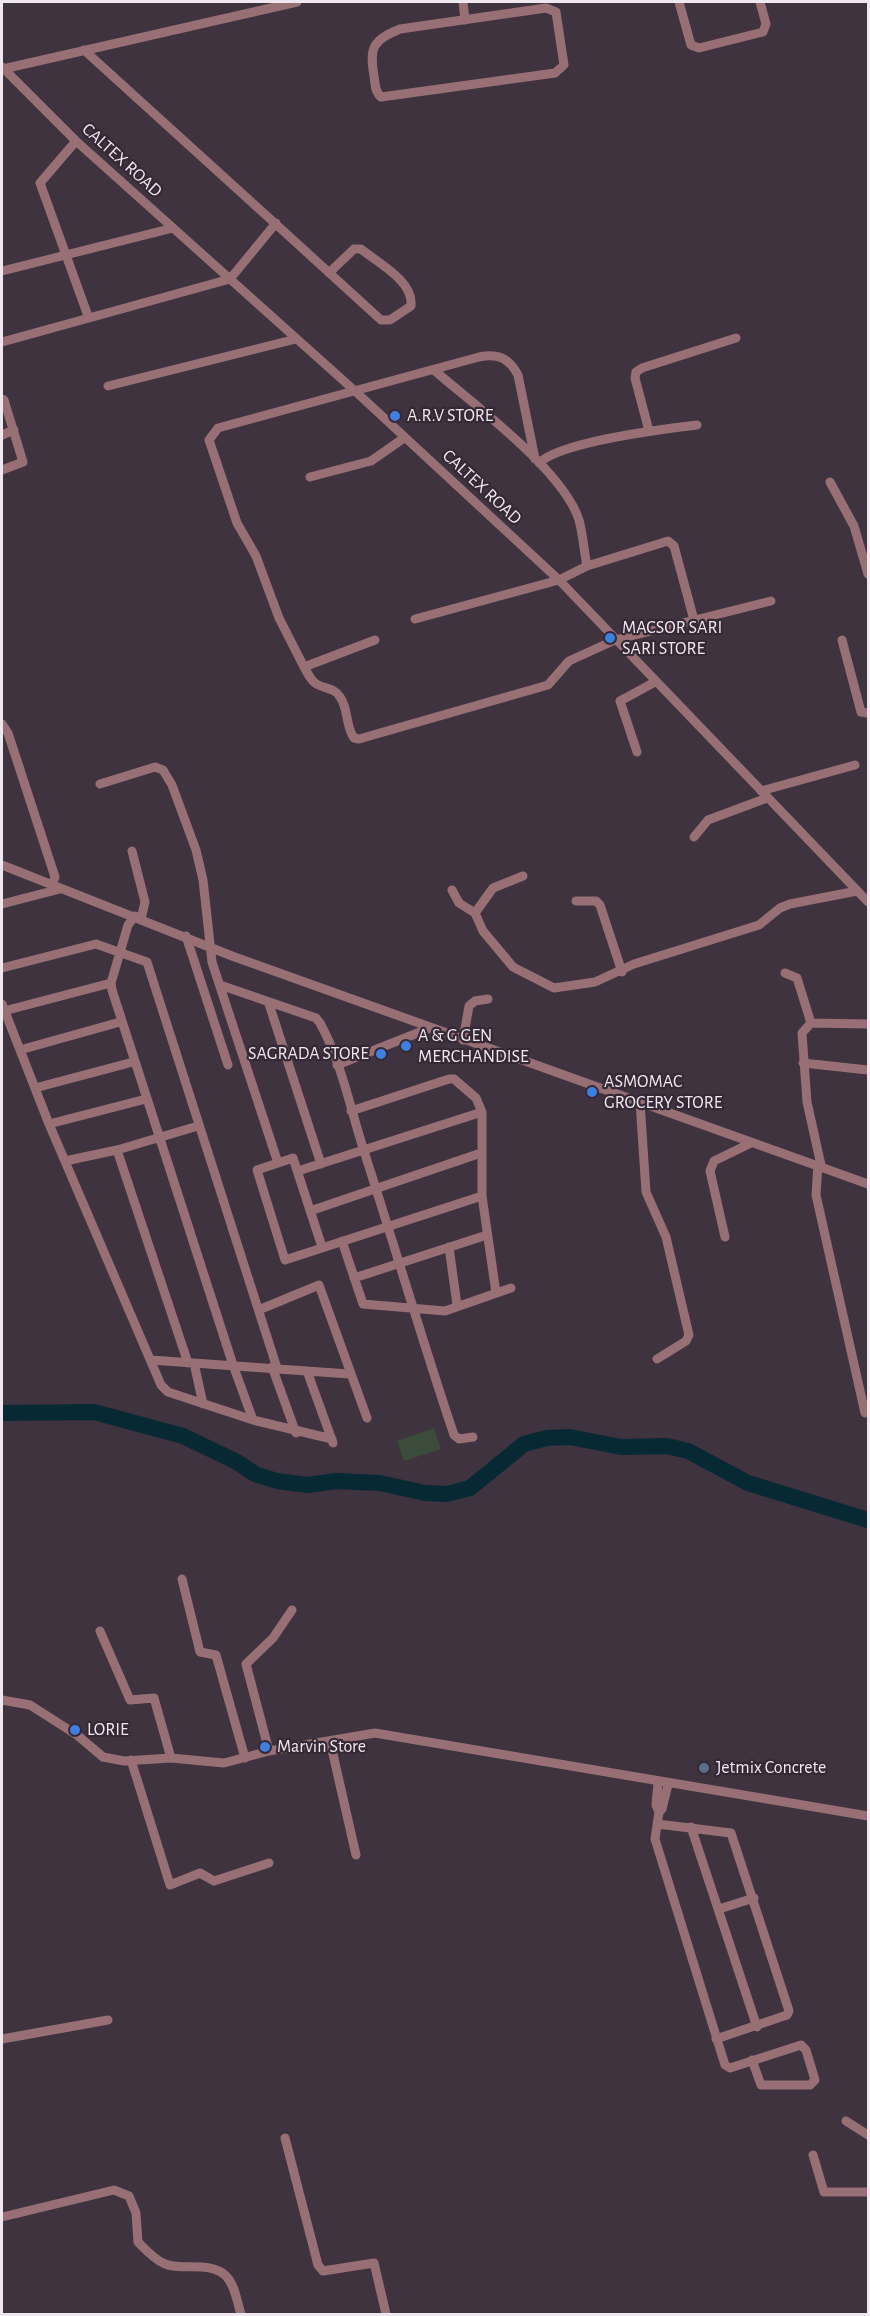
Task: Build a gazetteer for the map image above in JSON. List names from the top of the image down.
{
  "streets": {
    "street": ["CALTEX ROAD"]
  },
  "places": [
    "A.R.V STORE",
    "MACSOR SARI SARI STORE",
    "A & G GEN MERCHANDISE",
    "SAGRADA STORE",
    "ASMOMAC GROCERY STORE",
    "LORIE",
    "Marvin Store",
    "Jetmix Concrete"
  ]
}
